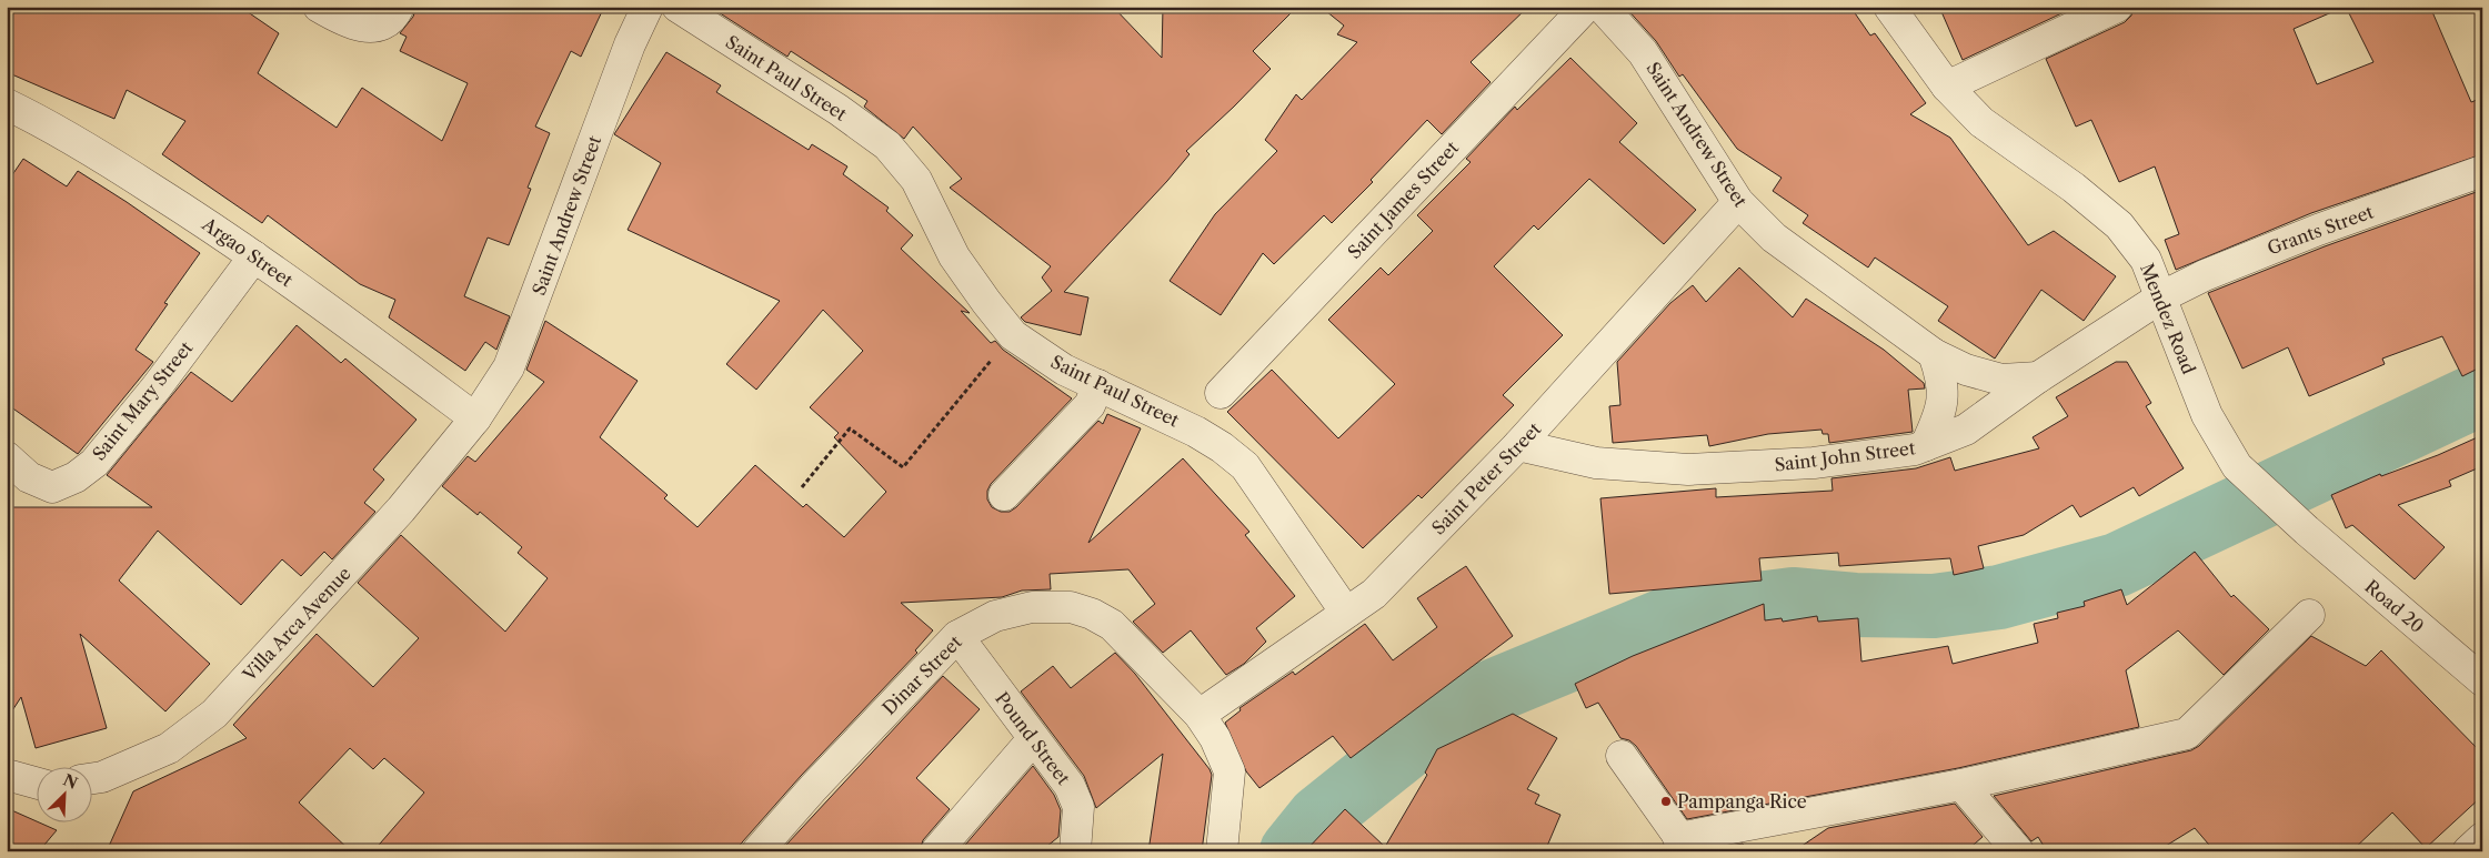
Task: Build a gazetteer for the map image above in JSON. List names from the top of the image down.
{
  "streets": {
    "street": [
      "Saint Paul Street",
      "Saint Andrew Street",
      "Saint James Street",
      "Grants Street",
      "Argao Street",
      "Mendez Road",
      "Saint Mary Street",
      "Saint John Street",
      "Saint Peter Street",
      "Road 20",
      "Villa Arca Avenue",
      "Dinar Street",
      "Pound Street"
    ]
  },
  "crossings": [
    ["Saint Paul Street", "Saint Peter Street"],
    ["Saint Andrew Street", "Argao Street"],
    ["Saint Andrew Street", "Saint John Street"],
    ["Saint Andrew Street", "Saint Peter Street"],
    ["Saint Andrew Street", "Villa Arca Avenue"],
    ["Grants Street", "Mendez Road"],
    ["Grants Street", "Saint John Street"],
    ["Argao Street", "Saint Mary Street"],
    ["Argao Street", "Villa Arca Avenue"],
    ["Mendez Road", "Saint John Street"],
    ["Mendez Road", "Road 20"],
    ["Saint John Street", "Saint Peter Street"],
    ["Saint Peter Street", "Dinar Street"],
    ["Dinar Street", "Pound Street"]
  ],
  "places": ["Pampanga Rice"],
  "north": "top right"
}
